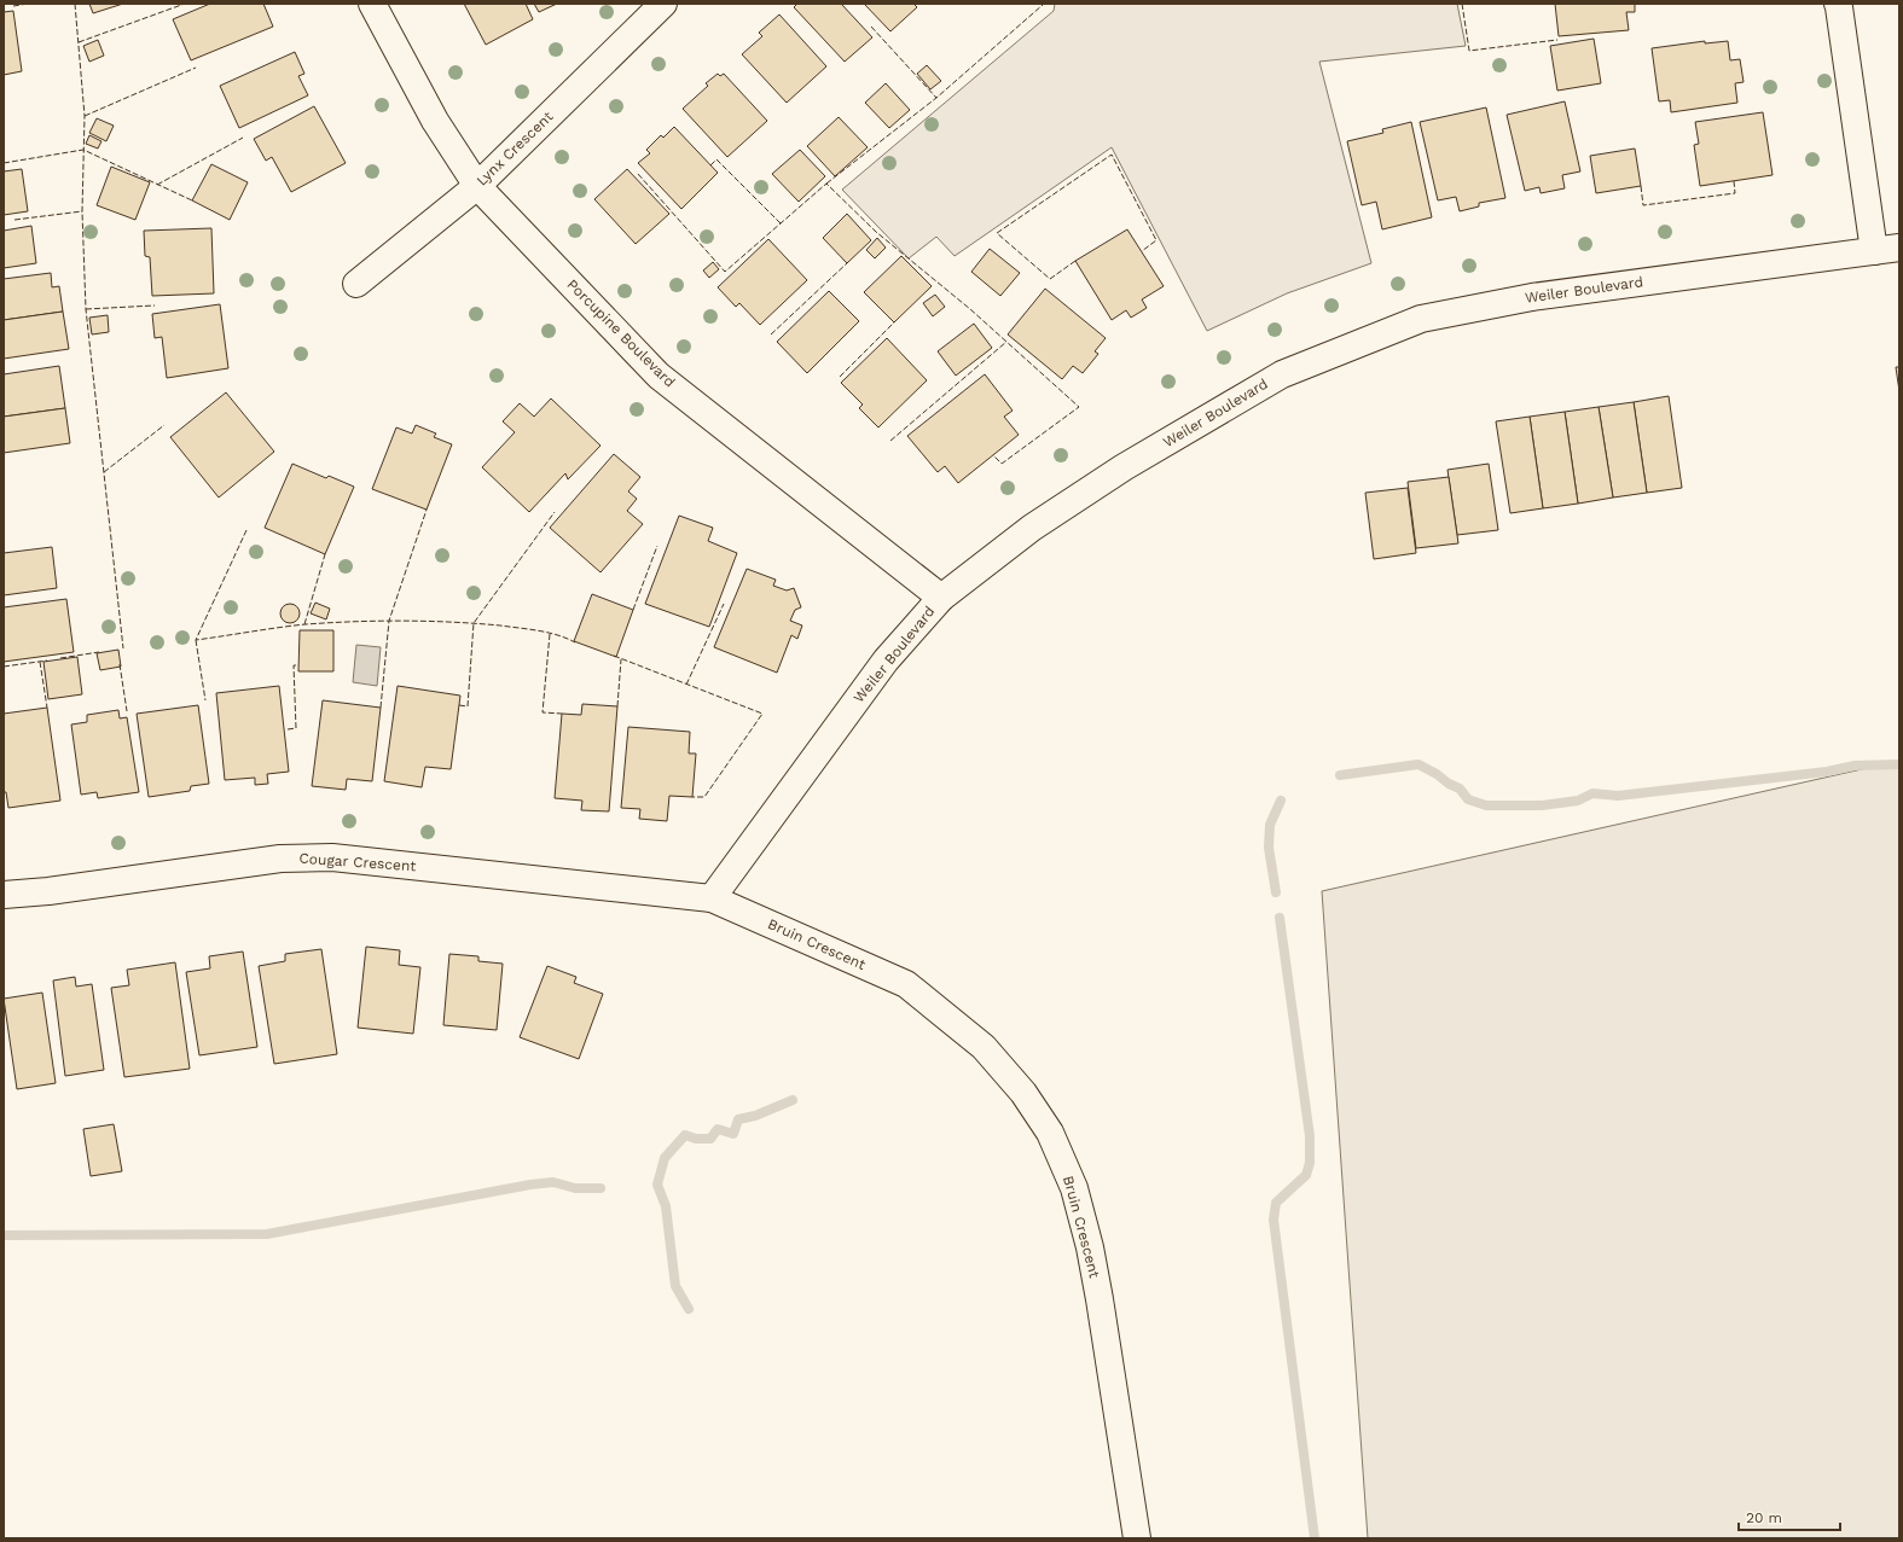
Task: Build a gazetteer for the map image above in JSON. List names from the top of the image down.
{
  "streets": {
    "street": [
      "Lynx Crescent",
      "Weiler Boulevard",
      "Porcupine Boulevard",
      "Cougar Crescent",
      "Bruin Crescent"
    ]
  },
  "crossings": [
    ["Lynx Crescent", "Porcupine Boulevard"],
    ["Weiler Boulevard", "Porcupine Boulevard"],
    ["Weiler Boulevard", "Cougar Crescent"],
    ["Weiler Boulevard", "Bruin Crescent"],
    ["Cougar Crescent", "Bruin Crescent"]
  ],
  "scale_bar": "20 m"
}
